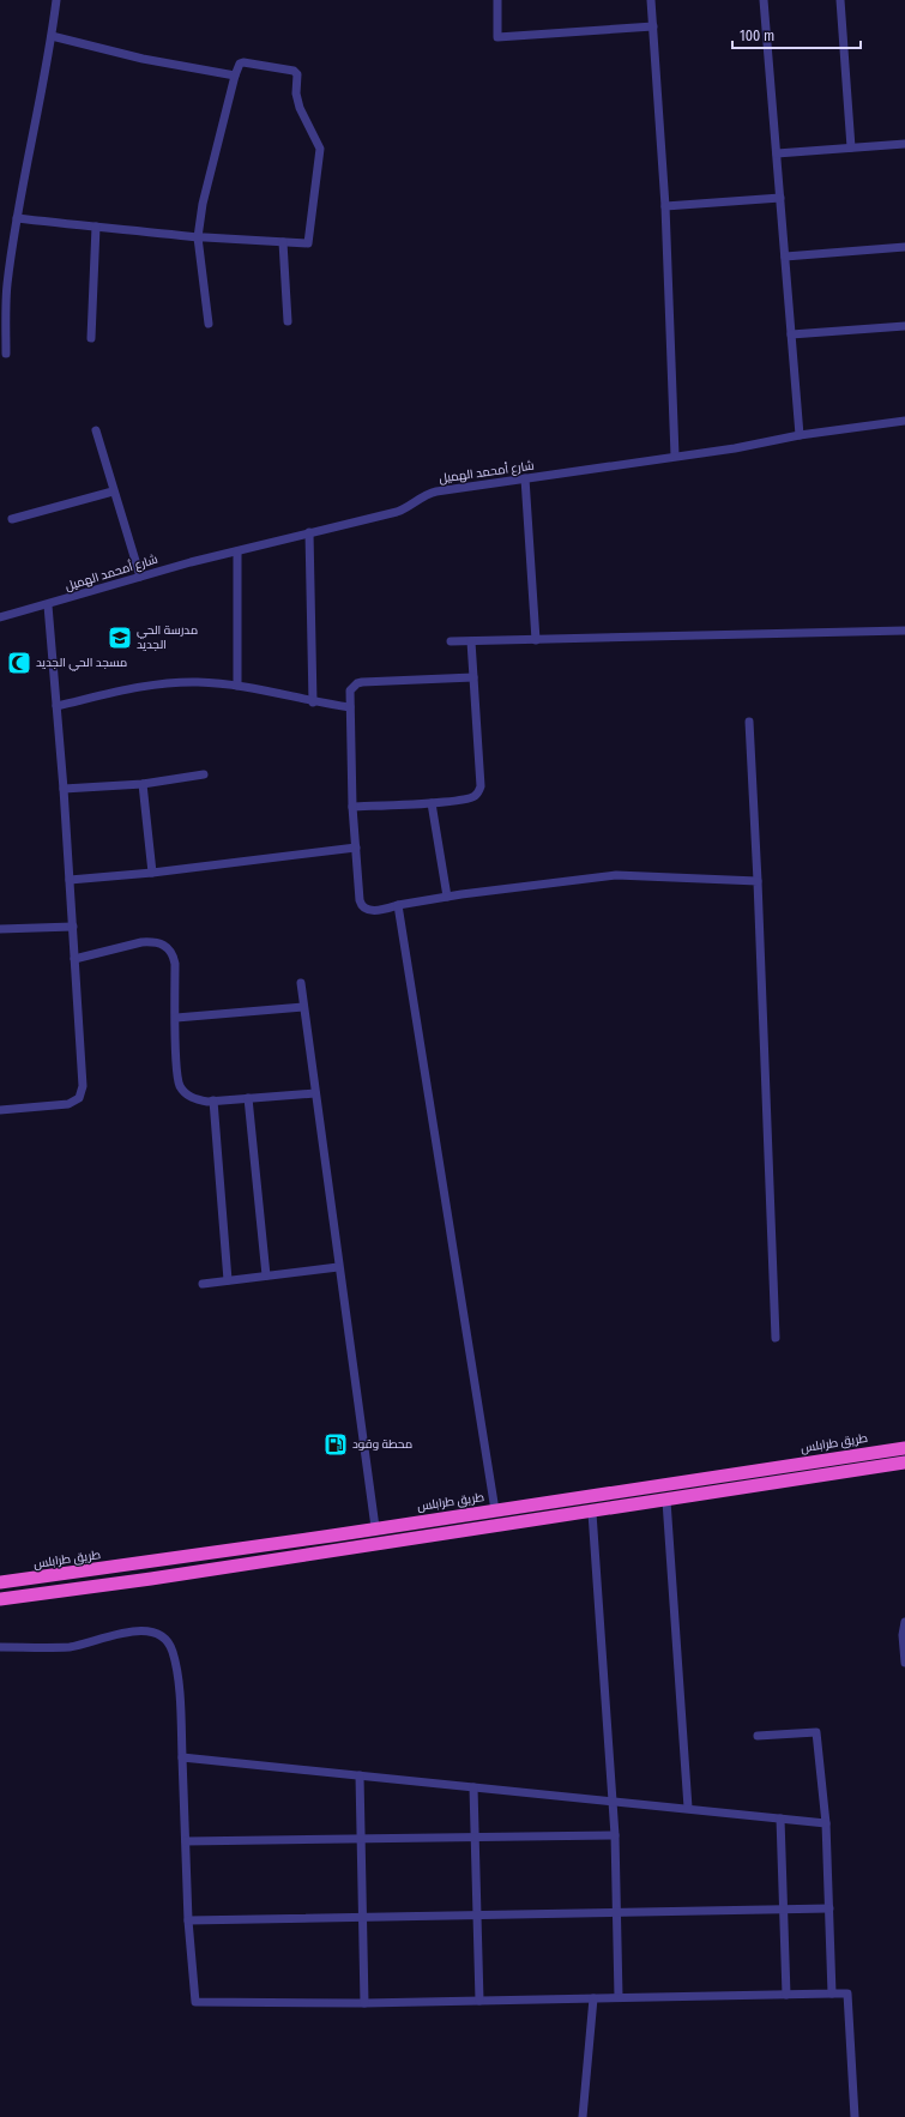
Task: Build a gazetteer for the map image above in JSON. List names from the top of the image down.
{
  "streets": {
    "highway": ["طريق طرابلس"],
    "street": ["شارع أمحمد الهميل"]
  },
  "places": {
    "school or university": ["مدرسة الحي الجديد"],
    "mosque": ["مسجد الحي الجديد"],
    "fuel station": ["محطة وقود"]
  },
  "scale_bar": "100 m"
}
